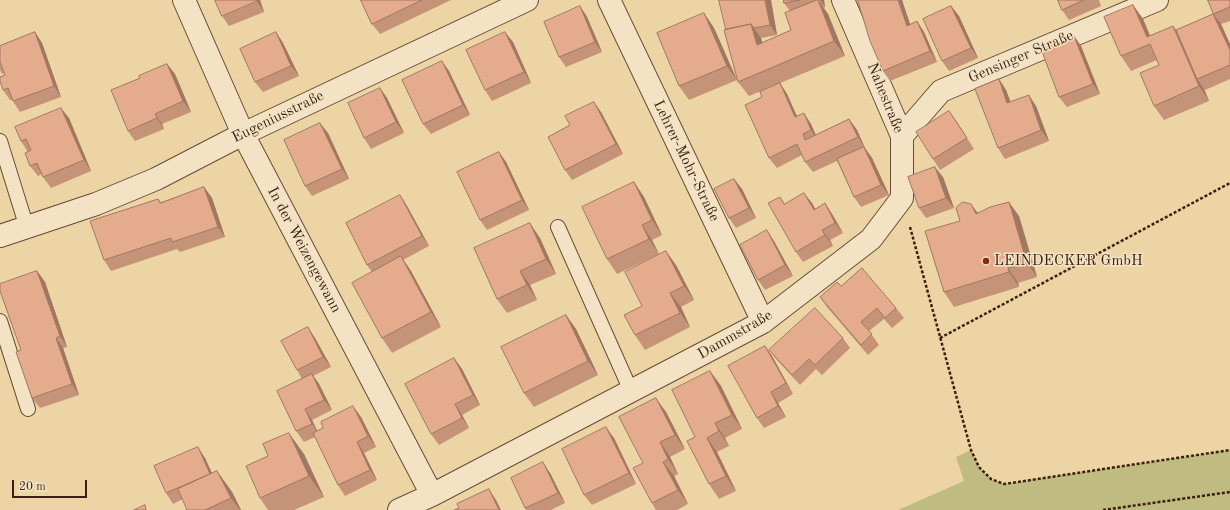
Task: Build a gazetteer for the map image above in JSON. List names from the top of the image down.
{
  "streets": {
    "street": [
      "Gensinger Straße",
      "Nahestraße",
      "Eugeniusstraße",
      "Lehrer-Mohr-Straße",
      "In der Weizengewann",
      "Dammstraße"
    ]
  },
  "crossings": [
    ["Gensinger Straße", "Nahestraße"],
    ["Nahestraße", "Dammstraße"],
    ["Eugeniusstraße", "In der Weizengewann"],
    ["Lehrer-Mohr-Straße", "Dammstraße"],
    ["In der Weizengewann", "Dammstraße"]
  ],
  "places": ["LEINDECKER GmbH"],
  "scale_bar": "20 m"
}
